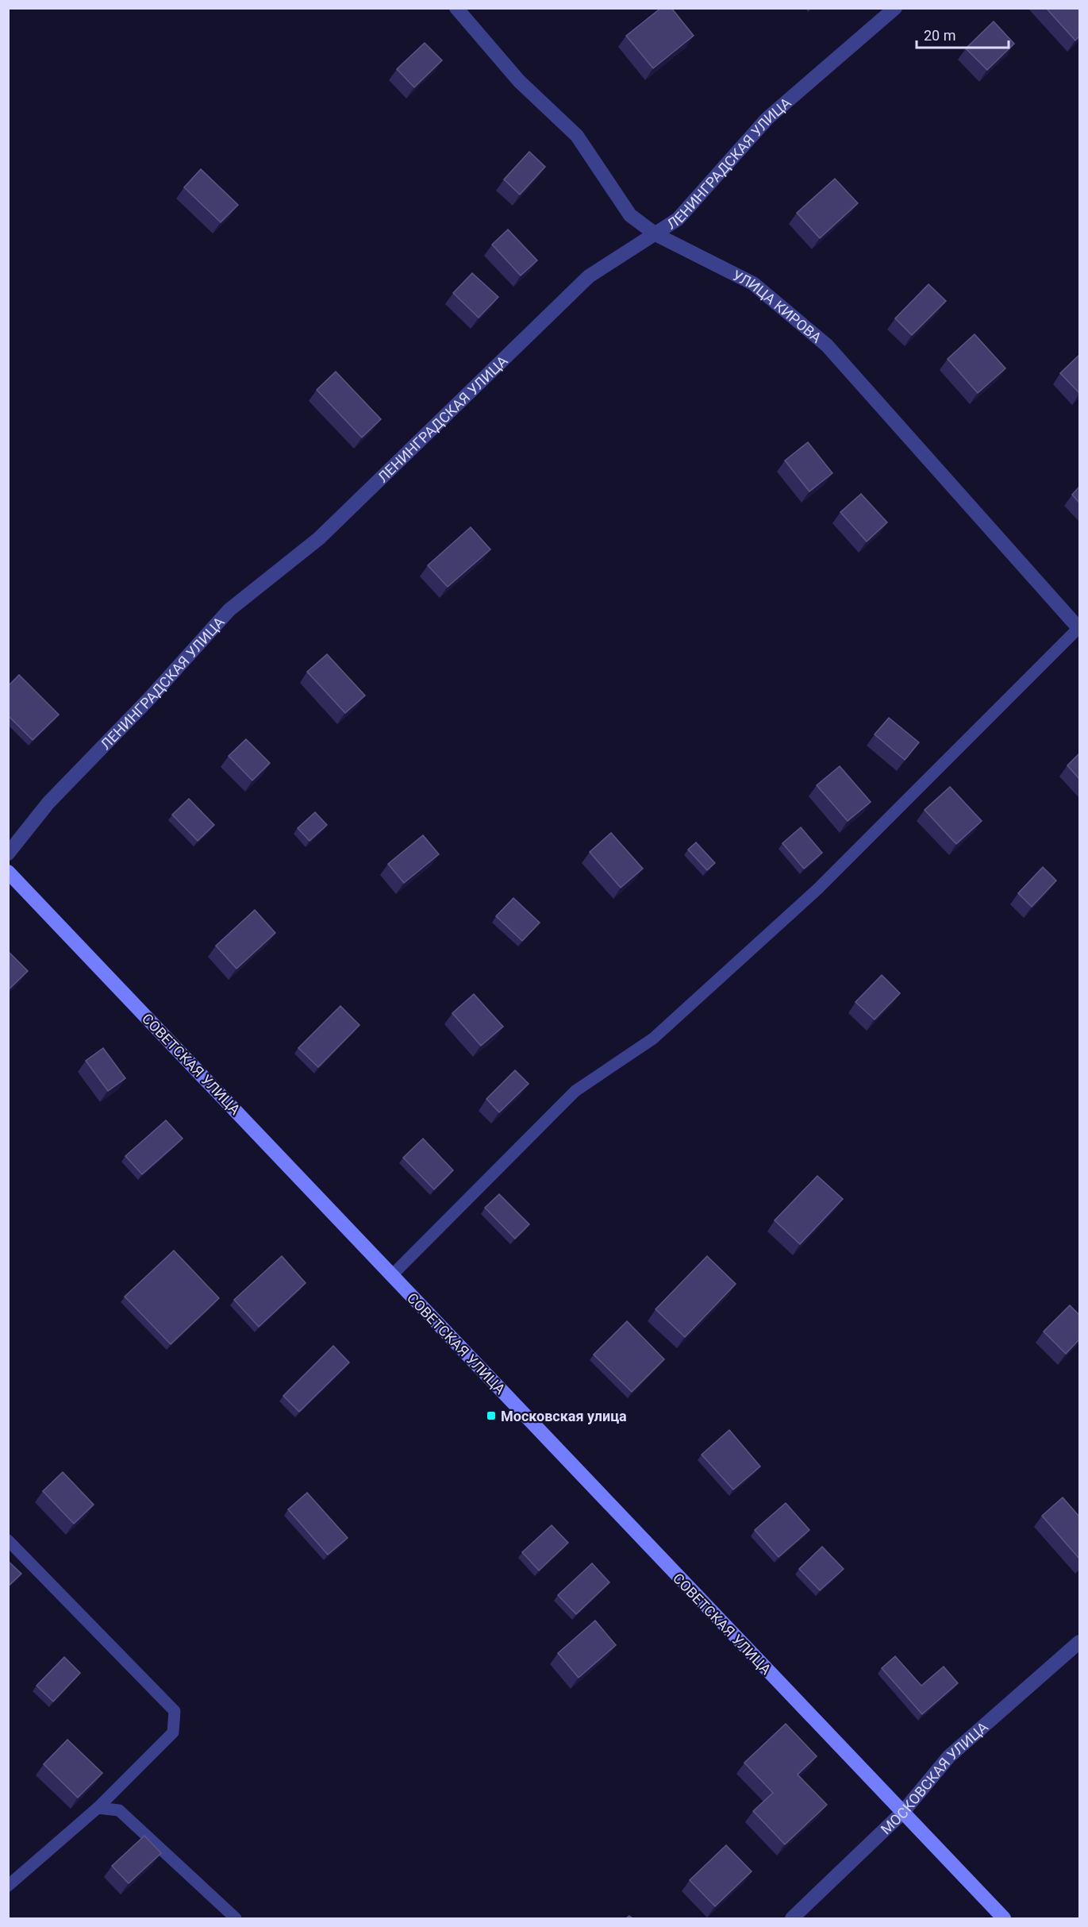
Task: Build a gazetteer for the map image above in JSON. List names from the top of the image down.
{
  "streets": {
    "street": [
      "ЛЕНИНГРАДСКАЯ УЛИЦА",
      "УЛИЦА КИРОВА",
      "СОВЕТСКАЯ УЛИЦА",
      "МОСКОВСКАЯ УЛИЦА"
    ]
  },
  "crossings": [
    ["ЛЕНИНГРАДСКАЯ УЛИЦА", "УЛИЦА КИРОВА"],
    ["СОВЕТСКАЯ УЛИЦА", "МОСКОВСКАЯ УЛИЦА"]
  ],
  "places": {
    "transit": ["Московская улица"]
  },
  "scale_bar": "20 m"
}
